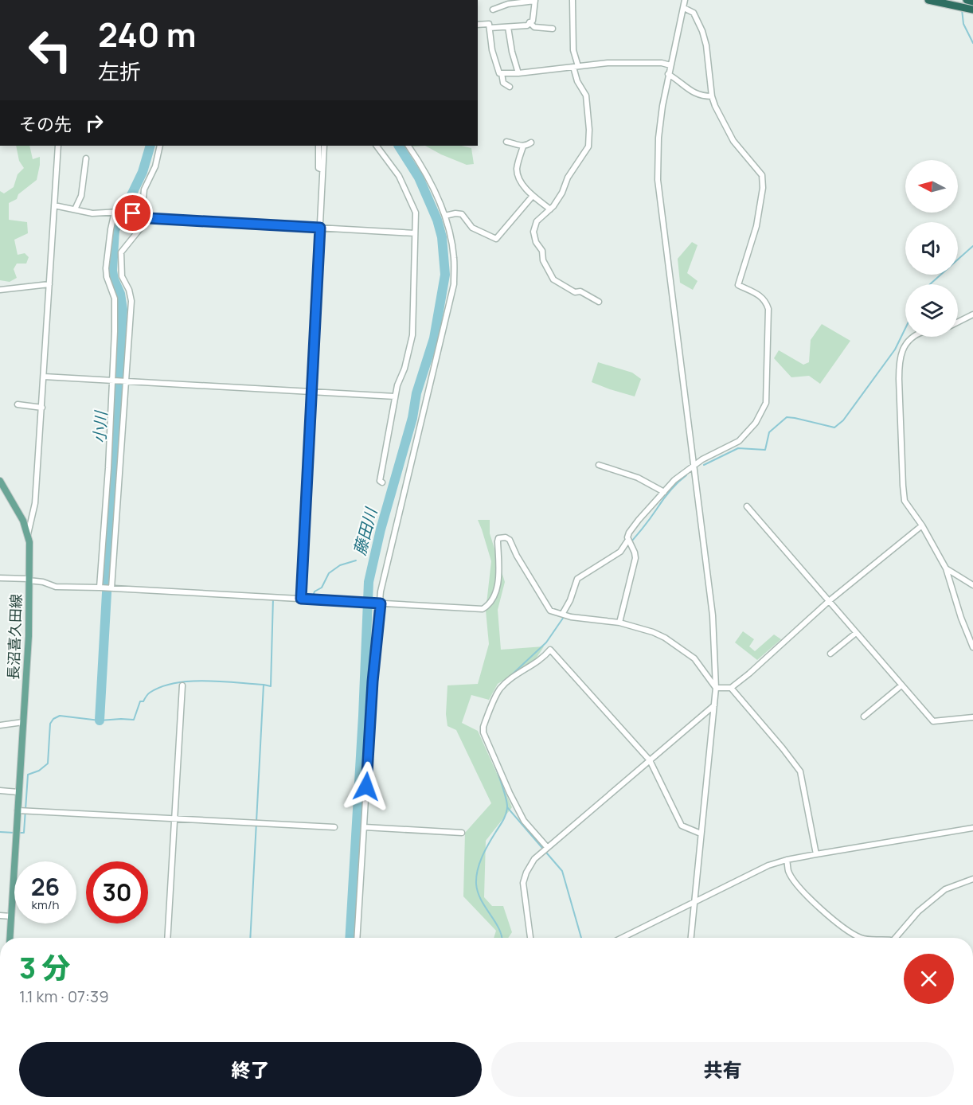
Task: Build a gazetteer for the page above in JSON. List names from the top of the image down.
{
  "streets": {
    "main road": ["長沼喜久田線"]
  },
  "water": ["小川", "藤田川"],
  "north": "left",
  "page": {
    "turn": ["240 m", "左折"],
    "then": "その先",
    "speed": "26 km/h",
    "limit": "30",
    "heading": ["3 分", "1.1 km · 07:39"],
    "buttons": ["終了", "共有"]
  }
}
